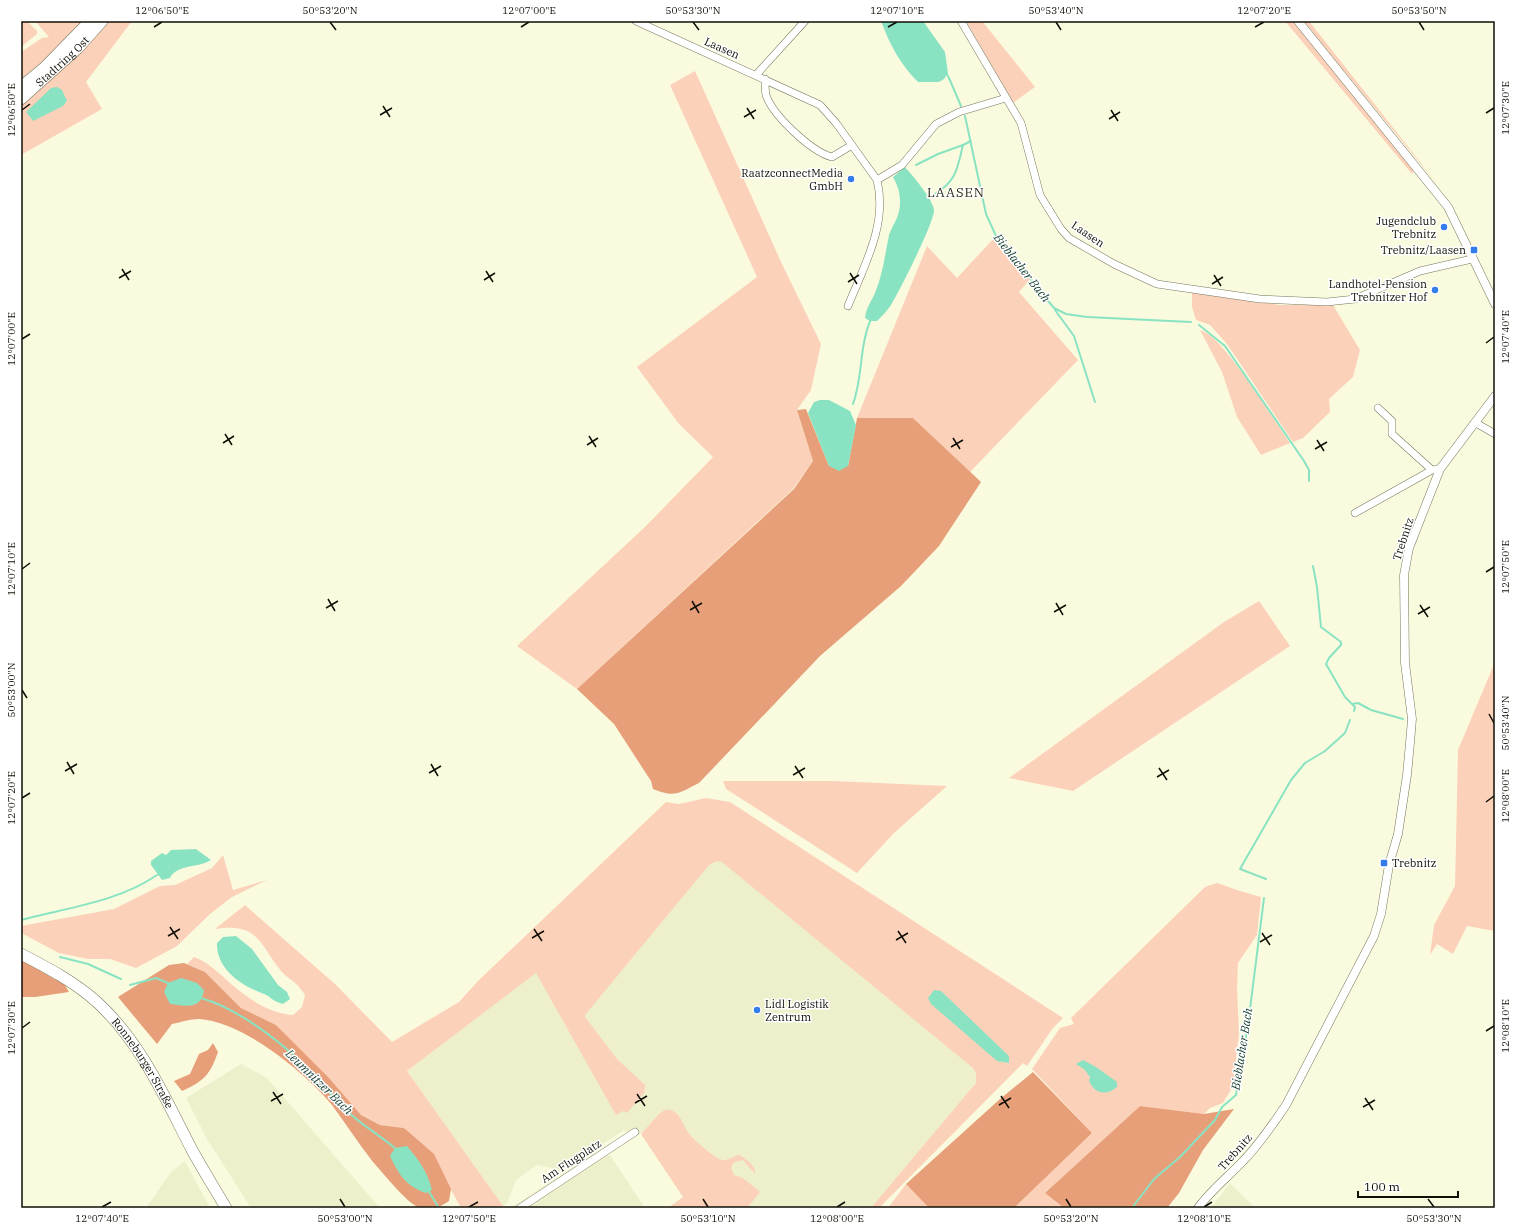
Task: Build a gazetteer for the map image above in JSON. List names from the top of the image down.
{
  "streets": {
    "main road": ["Stadtring Ost", "Ronneburger Straße"],
    "street": ["Laasen", "Trebnitz", "Am Flugplatz"]
  },
  "districts": ["LAASEN"],
  "water": ["Bieblacher Bach", "Leumnitzer Bach"],
  "places": {
    "other": [
      "RaatzconnectMedia GmbH",
      "Jugendclub Trebnitz",
      "Landhotel-Pension Trebnitzer Hof",
      "Lidl Logistik Zentrum"
    ],
    "transit": ["Trebnitz/Laasen", "Trebnitz"]
  },
  "scale_bar": "100 m",
  "coordinates": [
    "12°06'50\"E",
    "50°53'20\"N",
    "12°07'00\"E",
    "50°53'30\"N",
    "12°07'10\"E",
    "50°53'40\"N",
    "12°07'20\"E",
    "50°53'50\"N",
    "12°07'30\"E",
    "12°07'40\"E",
    "12°07'50\"E",
    "50°53'00\"N",
    "12°08'00\"E",
    "12°08'10\"E",
    "50°53'10\"N"
  ]
}
